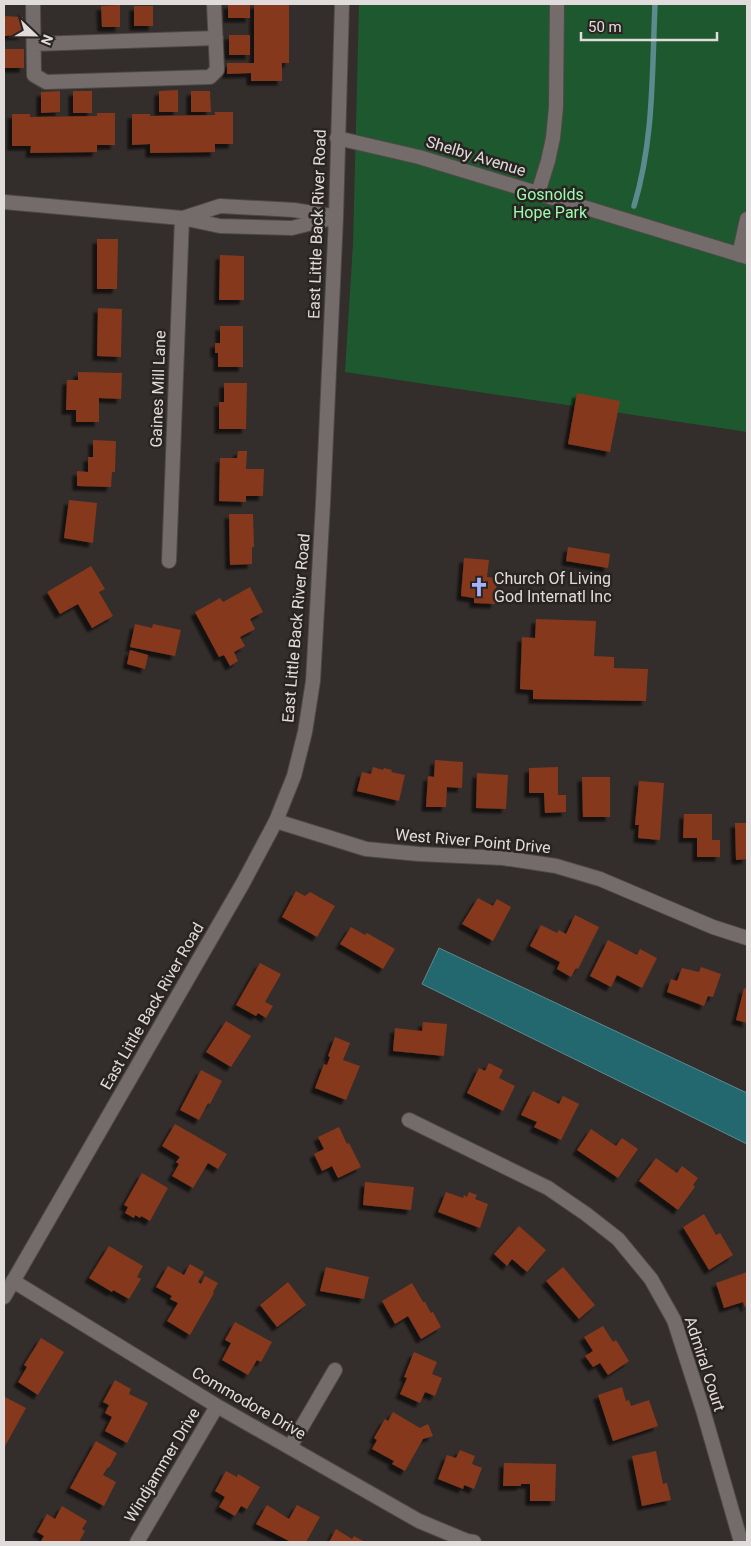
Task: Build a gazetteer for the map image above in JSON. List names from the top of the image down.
{
  "streets": {
    "street": [
      "Shelby Avenue",
      "East Little Back River Road",
      "Gaines Mill Lane",
      "West River Point Drive",
      "Admiral Court",
      "Commodore Drive",
      "Windjammer Drive"
    ]
  },
  "crossings": [
    ["Shelby Avenue", "East Little Back River Road"],
    ["East Little Back River Road", "West River Point Drive"],
    ["East Little Back River Road", "Commodore Drive"],
    ["Commodore Drive", "Windjammer Drive"]
  ],
  "parks": ["Gosnolds Hope Park"],
  "places": {
    "church": ["Church Of Living God Internatl Inc"]
  },
  "scale_bar": "50 m",
  "north": "right"
}
